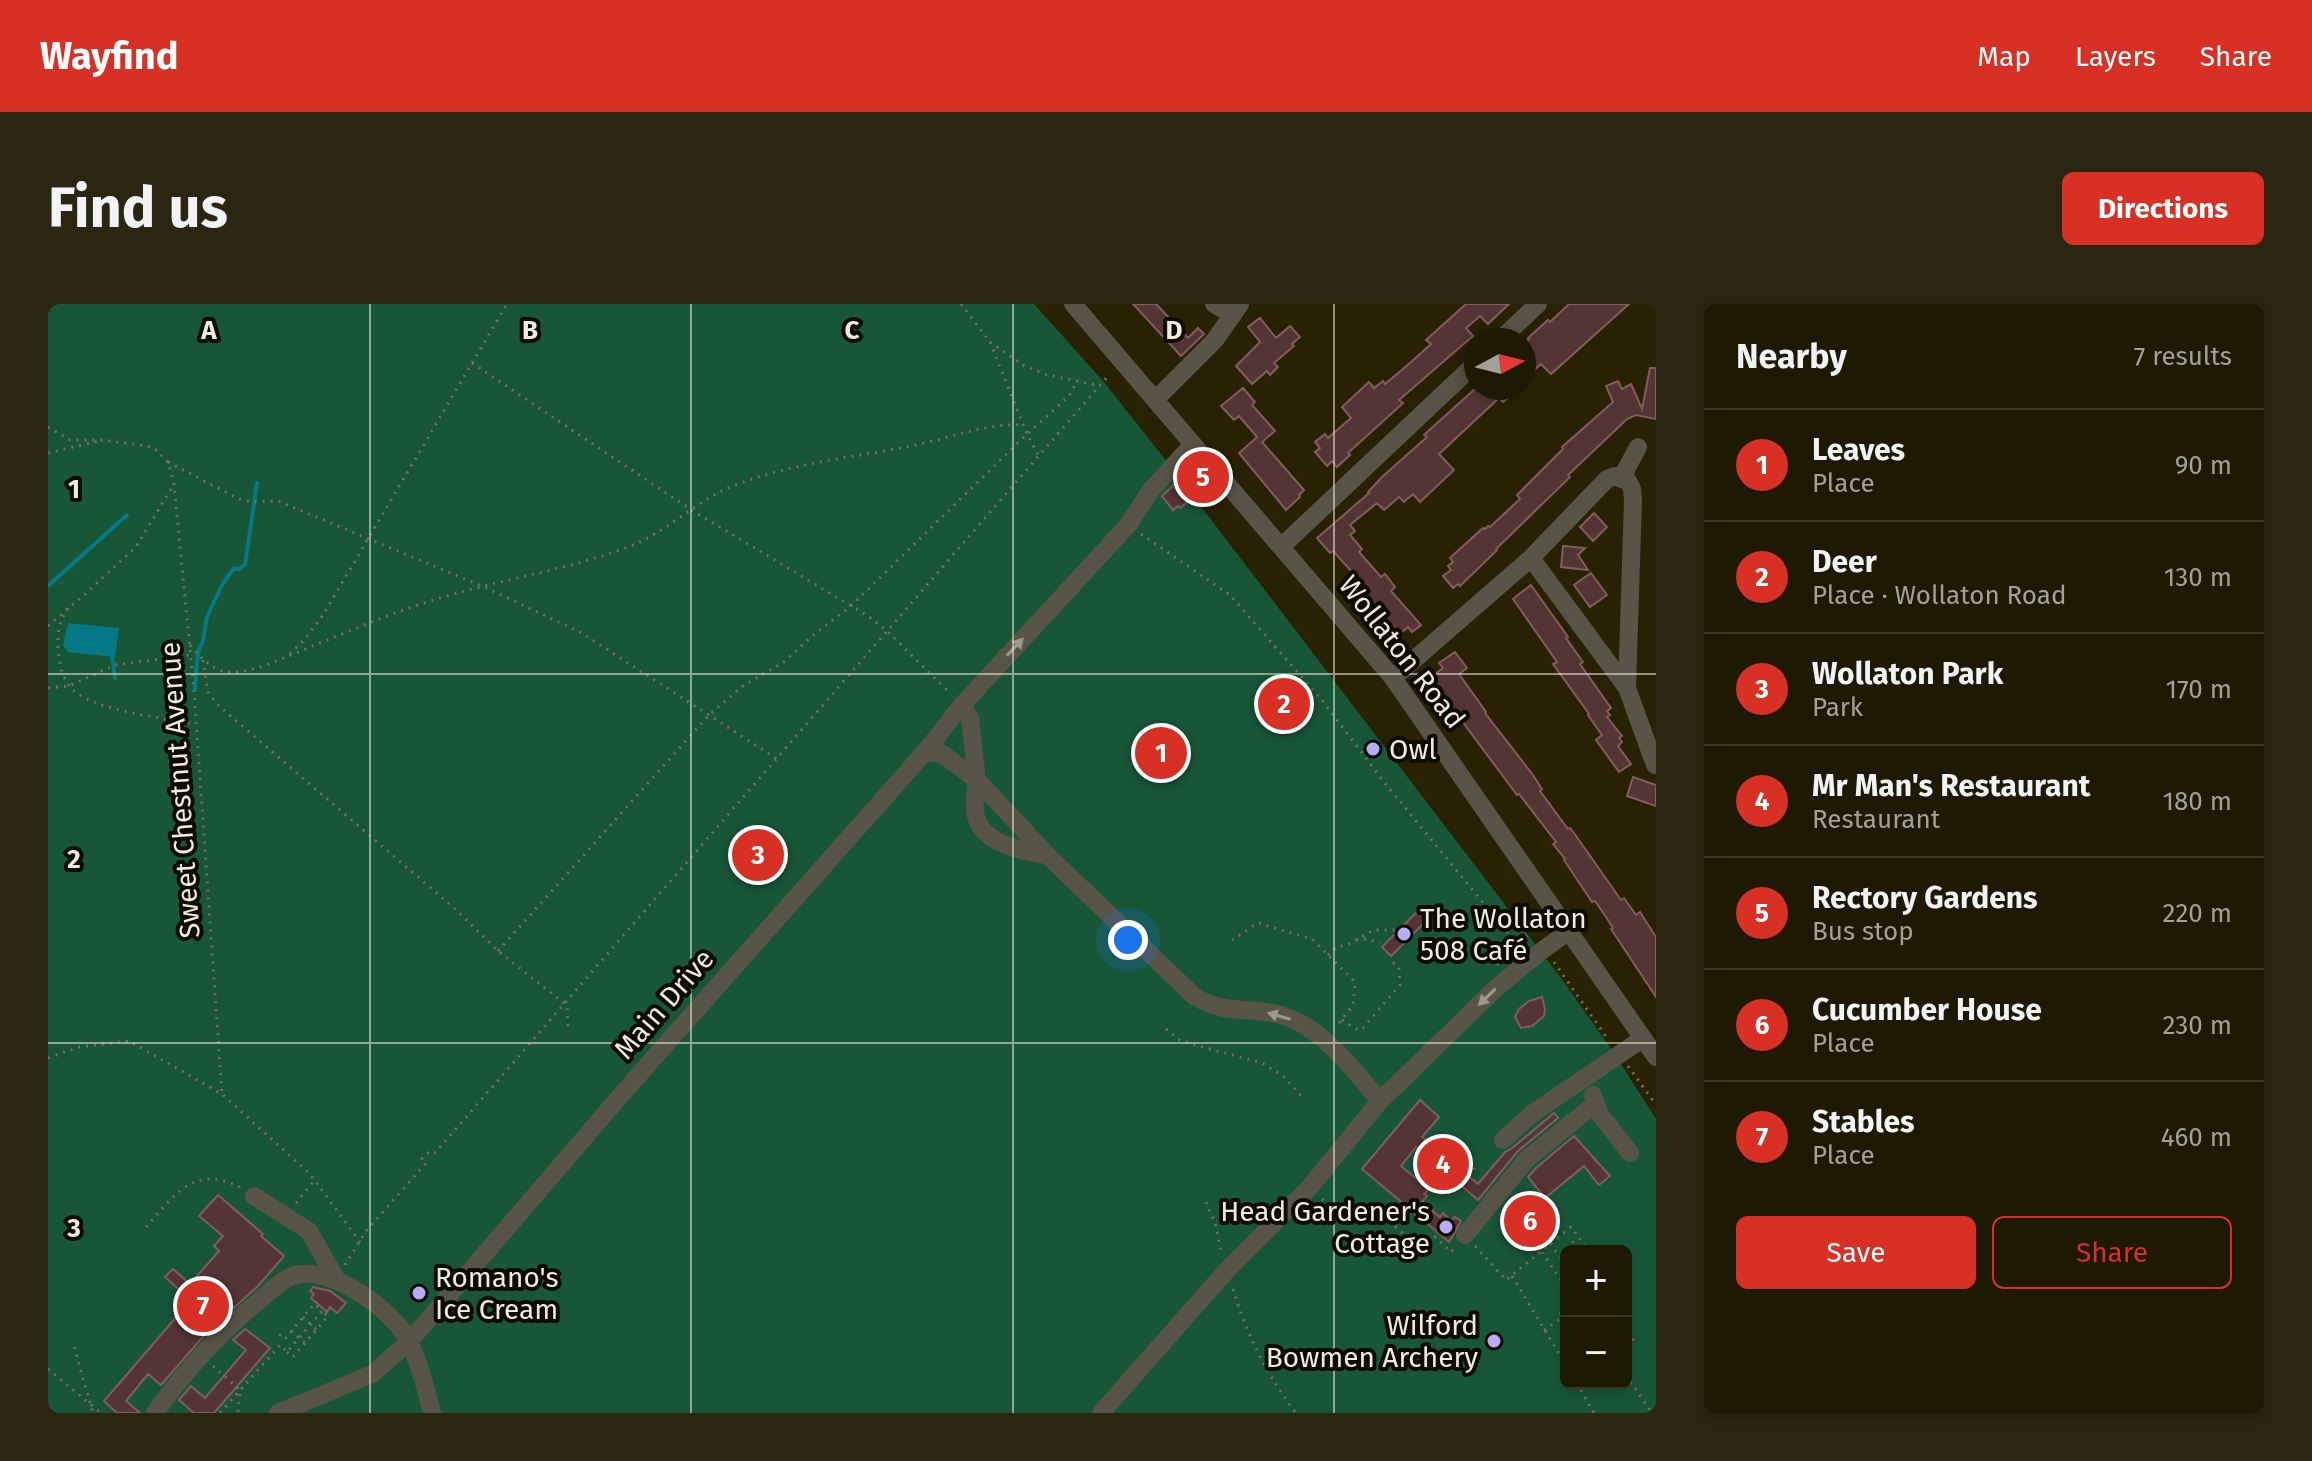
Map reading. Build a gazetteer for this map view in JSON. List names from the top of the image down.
{
  "streets": {
    "street": ["Wollaton Road", "Main Drive"],
    "path": ["Sweet Chestnut Avenue"]
  },
  "crossings": [
    ["Wollaton Road", "Main Drive"]
  ],
  "places": [
    "Owl",
    "The Wollaton 508 Café",
    "Head Gardener's Cottage",
    "Romano's Ice Cream",
    "Wilford Bowmen Archery"
  ],
  "north": "right",
  "page": {
    "header": "Wayfind",
    "nav": ["Map", "Layers", "Share"],
    "buttons": [
      "Directions",
      ["Save", "Share"]
    ],
    "title": "Find us",
    "heading": ["Nearby", "7 results"],
    "list": [
      {
        "mark": "1",
        "name": "Leaves",
        "note": "Place",
        "value": "90 m"
      },
      {
        "mark": "2",
        "name": "Deer",
        "note": "Place · Wollaton Road",
        "value": "130 m"
      },
      {
        "mark": "3",
        "name": "Wollaton Park",
        "note": "Park",
        "value": "170 m"
      },
      {
        "mark": "4",
        "name": "Mr Man's Restaurant",
        "note": "Restaurant",
        "value": "180 m"
      },
      {
        "mark": "5",
        "name": "Rectory Gardens",
        "note": "Bus stop",
        "value": "220 m"
      },
      {
        "mark": "6",
        "name": "Cucumber House",
        "note": "Place",
        "value": "230 m"
      },
      {
        "mark": "7",
        "name": "Stables",
        "note": "Place",
        "value": "460 m"
      }
    ],
    "pins": [
      "5",
      "2",
      "1",
      "3",
      "4",
      "6",
      "7"
    ],
    "map_buttons": ["+", "−"]
  },
  "grid": {
    "columns": [
      "A",
      "B",
      "C",
      "D"
    ],
    "rows": ["1", "2", "3"]
  }
}
